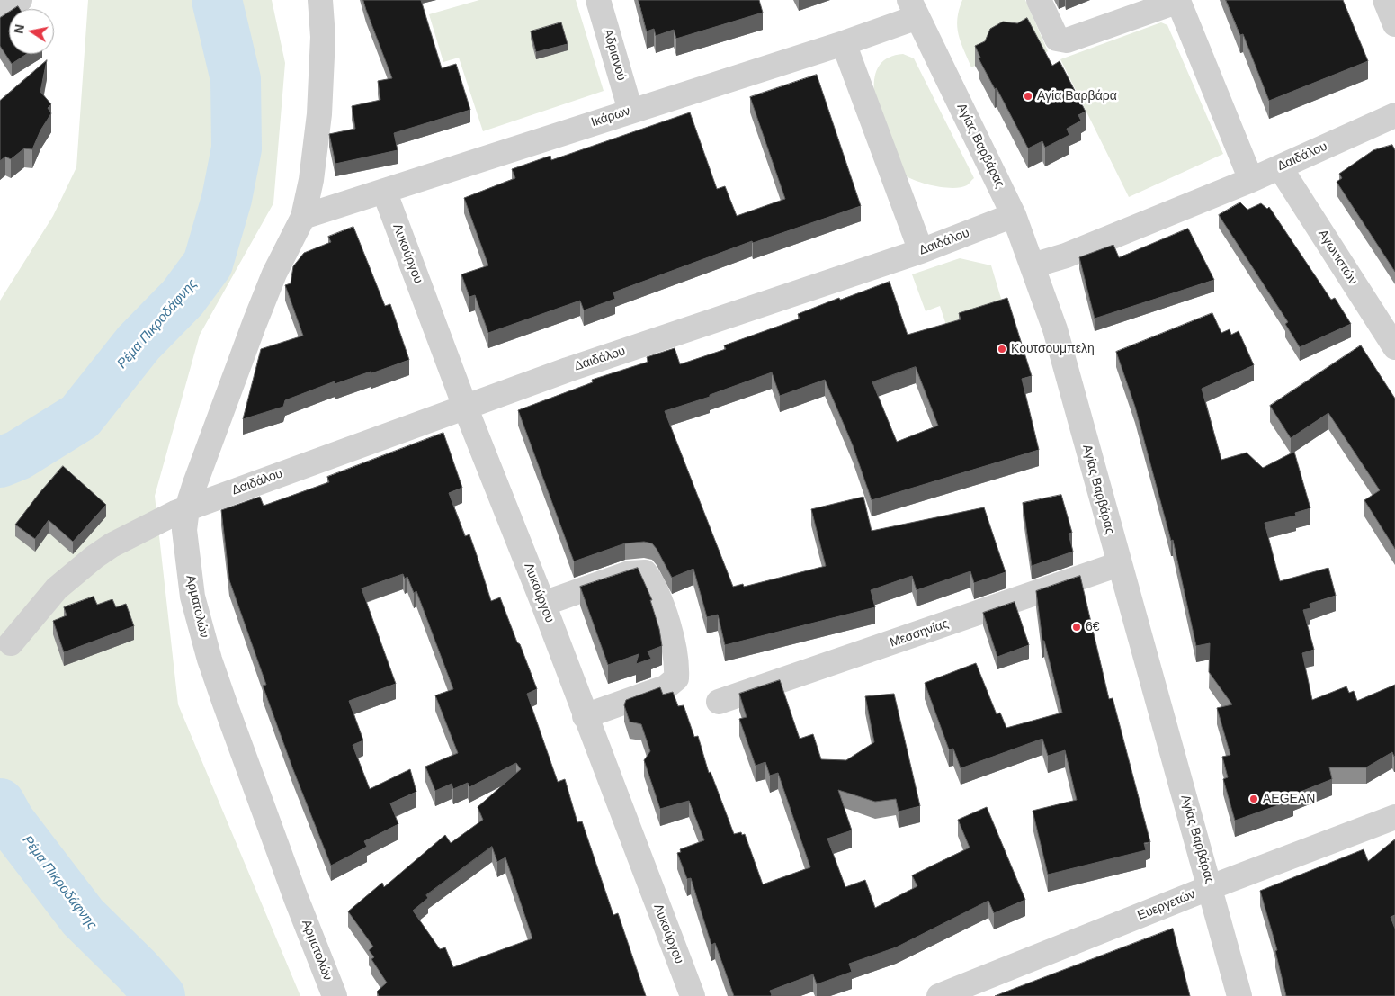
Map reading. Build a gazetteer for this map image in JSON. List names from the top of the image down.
{
  "streets": {
    "street": [
      "Αδριανού",
      "Ικάρων",
      "Αγίας Βαρβάρας",
      "Δαιδάλου",
      "Λυκούργου",
      "Αγωνιστών",
      "Αρματολών",
      "Μεσσηνίας",
      "Ευεργετών"
    ]
  },
  "crossings": [
    ["Αδριανού", "Ικάρων"],
    ["Ικάρων", "Αγίας Βαρβάρας"],
    ["Ικάρων", "Λυκούργου"],
    ["Ικάρων", "Αρματολών"],
    ["Αγίας Βαρβάρας", "Δαιδάλου"],
    ["Αγίας Βαρβάρας", "Μεσσηνίας"],
    ["Αγίας Βαρβάρας", "Ευεργετών"],
    ["Δαιδάλου", "Λυκούργου"],
    ["Δαιδάλου", "Αγωνιστών"],
    ["Δαιδάλου", "Αρματολών"]
  ],
  "water": ["Ρέμα Πικροδάφνης"],
  "places": [
    "Αγία Βαρβάρα",
    "Κουτσουμπελη",
    "6€",
    "AEGEAN"
  ],
  "north": "left"
}
